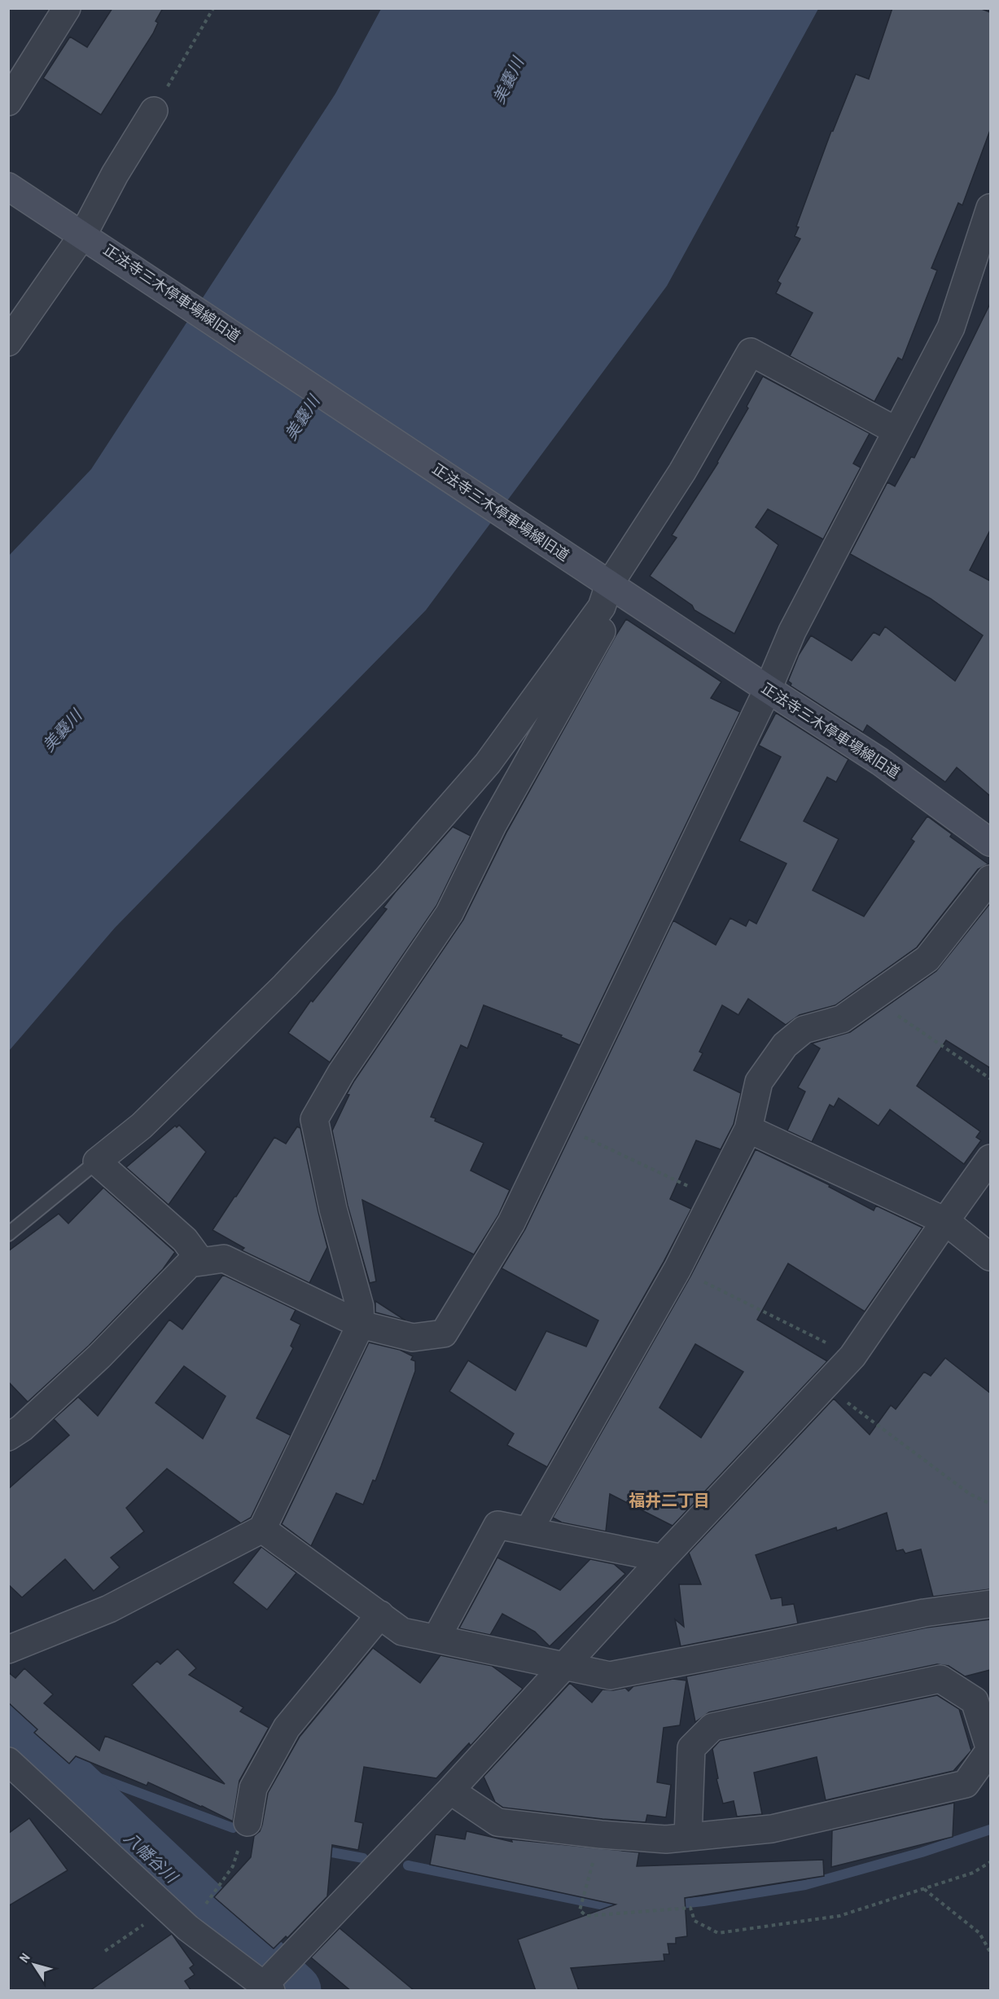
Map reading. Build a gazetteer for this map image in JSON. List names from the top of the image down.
{
  "streets": {
    "street": ["正法寺三木停車場線旧道"]
  },
  "districts": ["福井二丁目"],
  "water": ["美嚢川", "八幡谷川"],
  "north": "top left"
}
